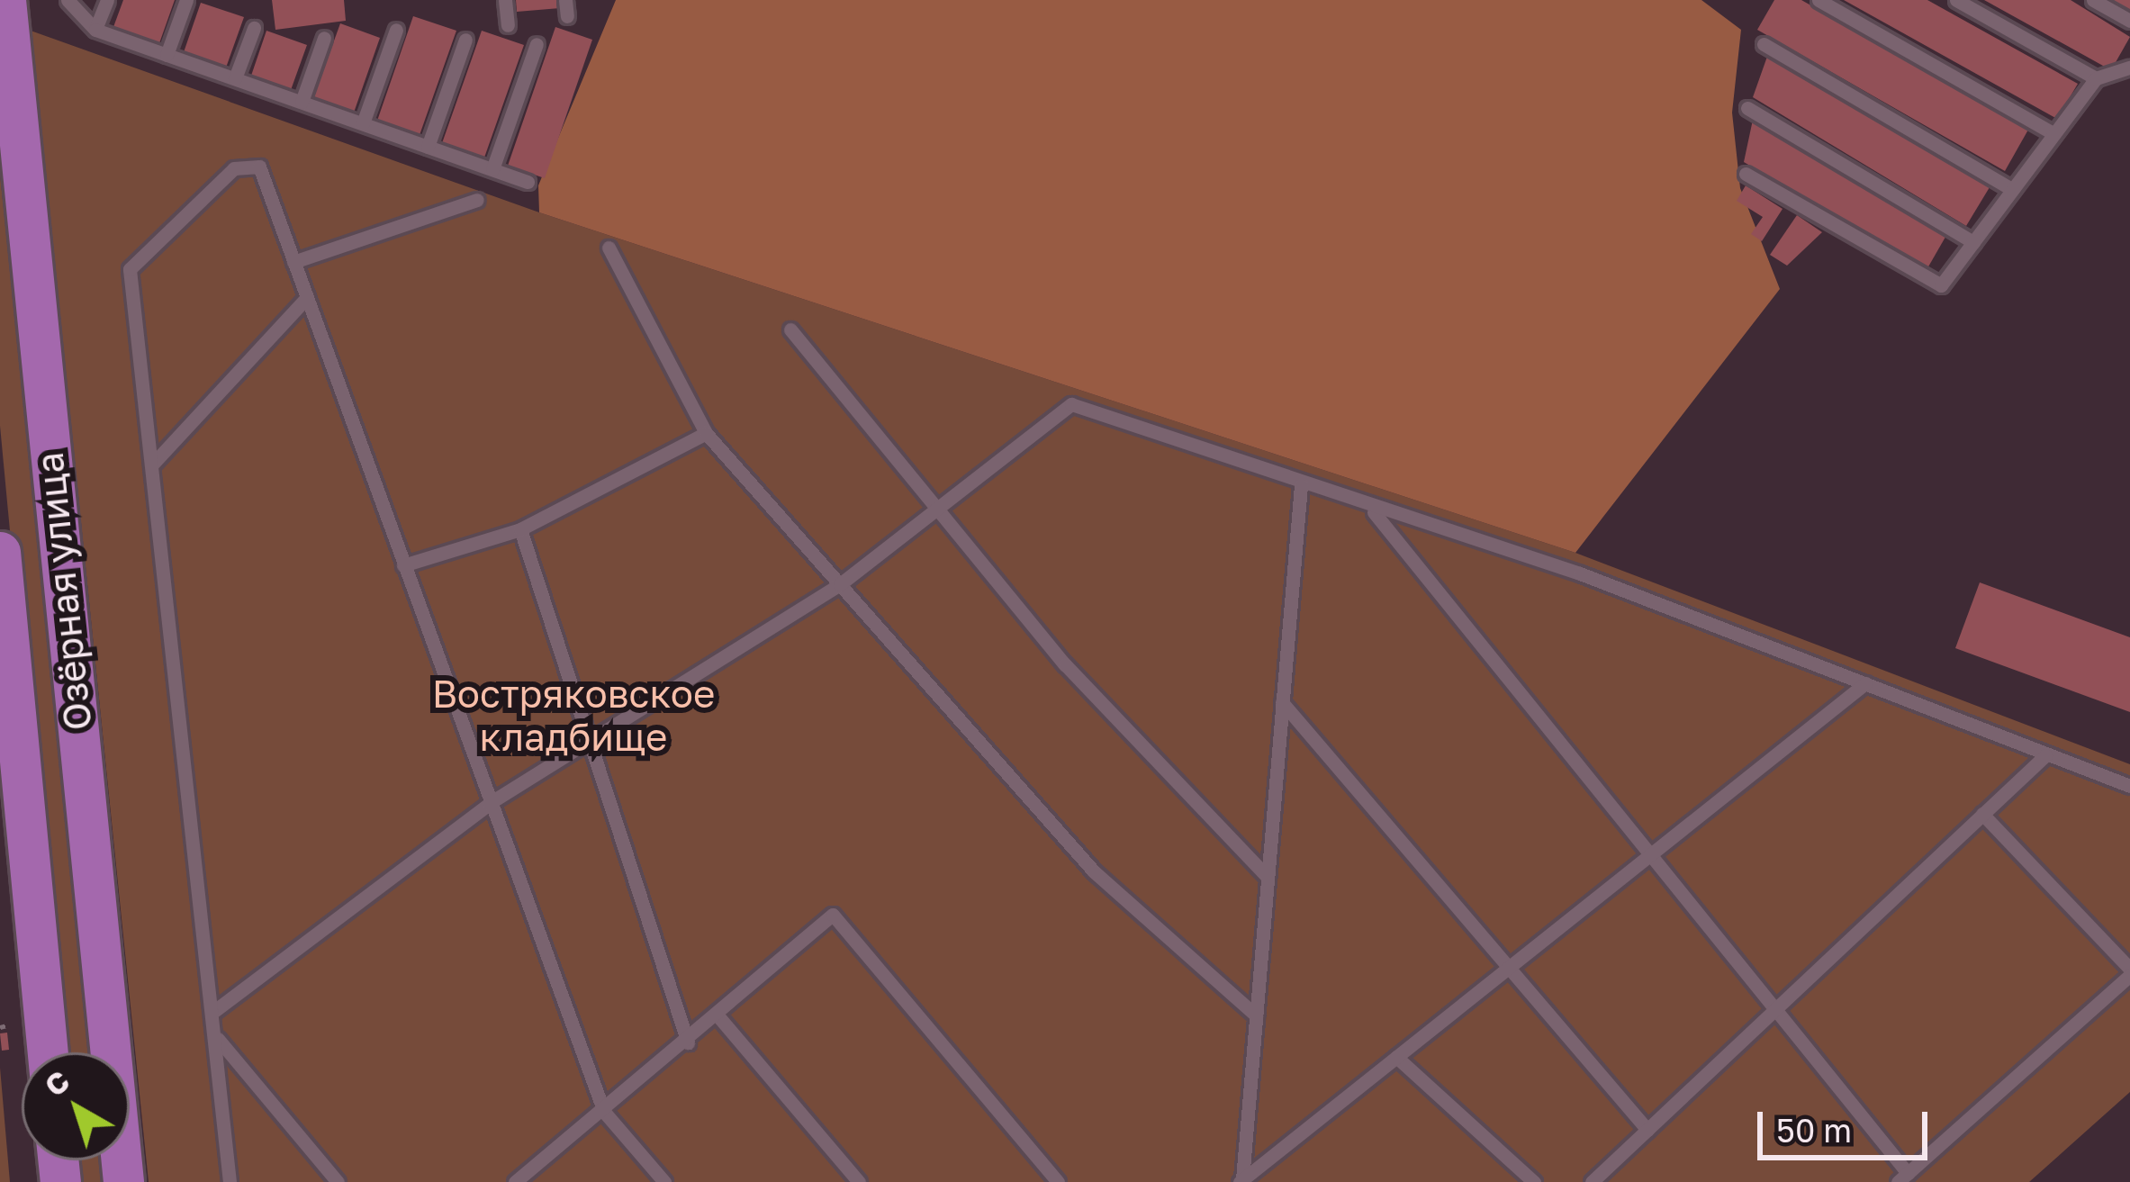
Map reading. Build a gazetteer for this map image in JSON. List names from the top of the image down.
{
  "streets": {
    "main road": ["Озёрная улица"]
  },
  "parks": ["Востряковское кладбище"],
  "scale_bar": "50 m",
  "north": "top left"
}
